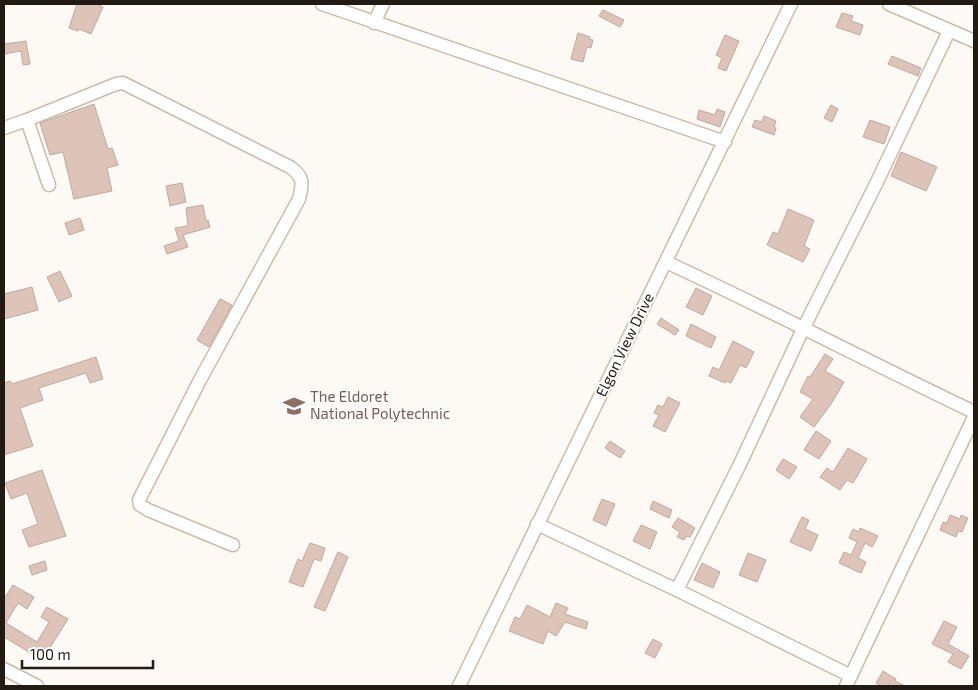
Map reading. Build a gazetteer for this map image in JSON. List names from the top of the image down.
{
  "streets": {
    "street": ["Elgon View Drive"]
  },
  "places": {
    "school or university": ["The Eldoret National Polytechnic"]
  },
  "scale_bar": "100 m"
}
